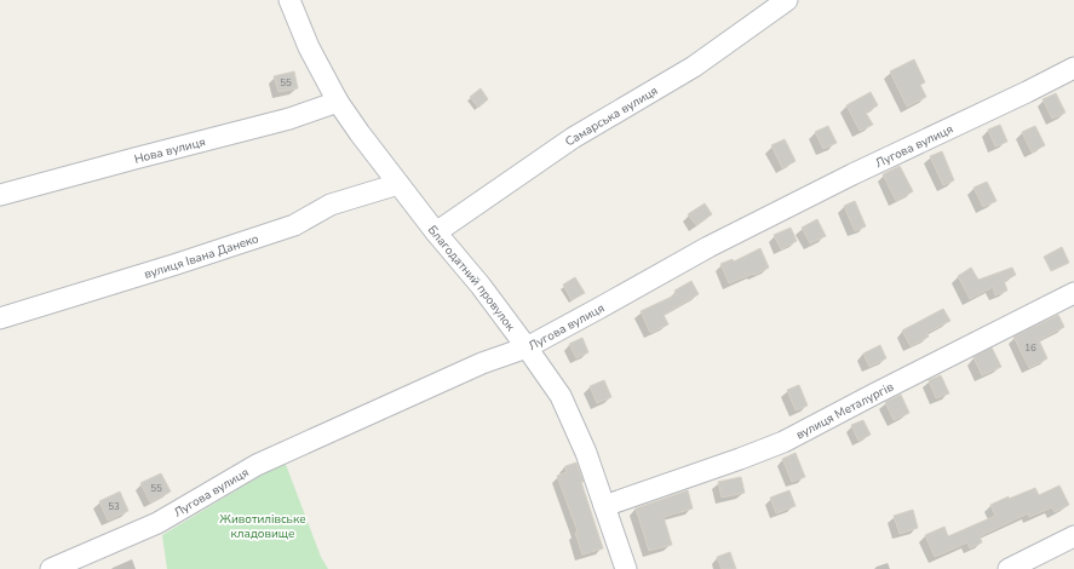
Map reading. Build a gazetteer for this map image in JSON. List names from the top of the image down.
{
  "streets": {
    "street": [
      "Самарська вулиця",
      "Лугова вулиця",
      "Нова вулиця",
      "вулиця Івана Данеко",
      "Благодатний провулок",
      "вулиця Металургів"
    ]
  },
  "crossings": [
    ["Самарська вулиця", "Благодатний провулок"],
    ["Лугова вулиця", "Благодатний провулок"],
    ["Нова вулиця", "Благодатний провулок"],
    ["вулиця Івана Данеко", "Благодатний провулок"],
    ["Благодатний провулок", "вулиця Металургів"]
  ],
  "parks": ["Животилівське кладовище"],
  "house_numbers": [
    "55",
    "16",
    "55",
    "53"
  ]
}
